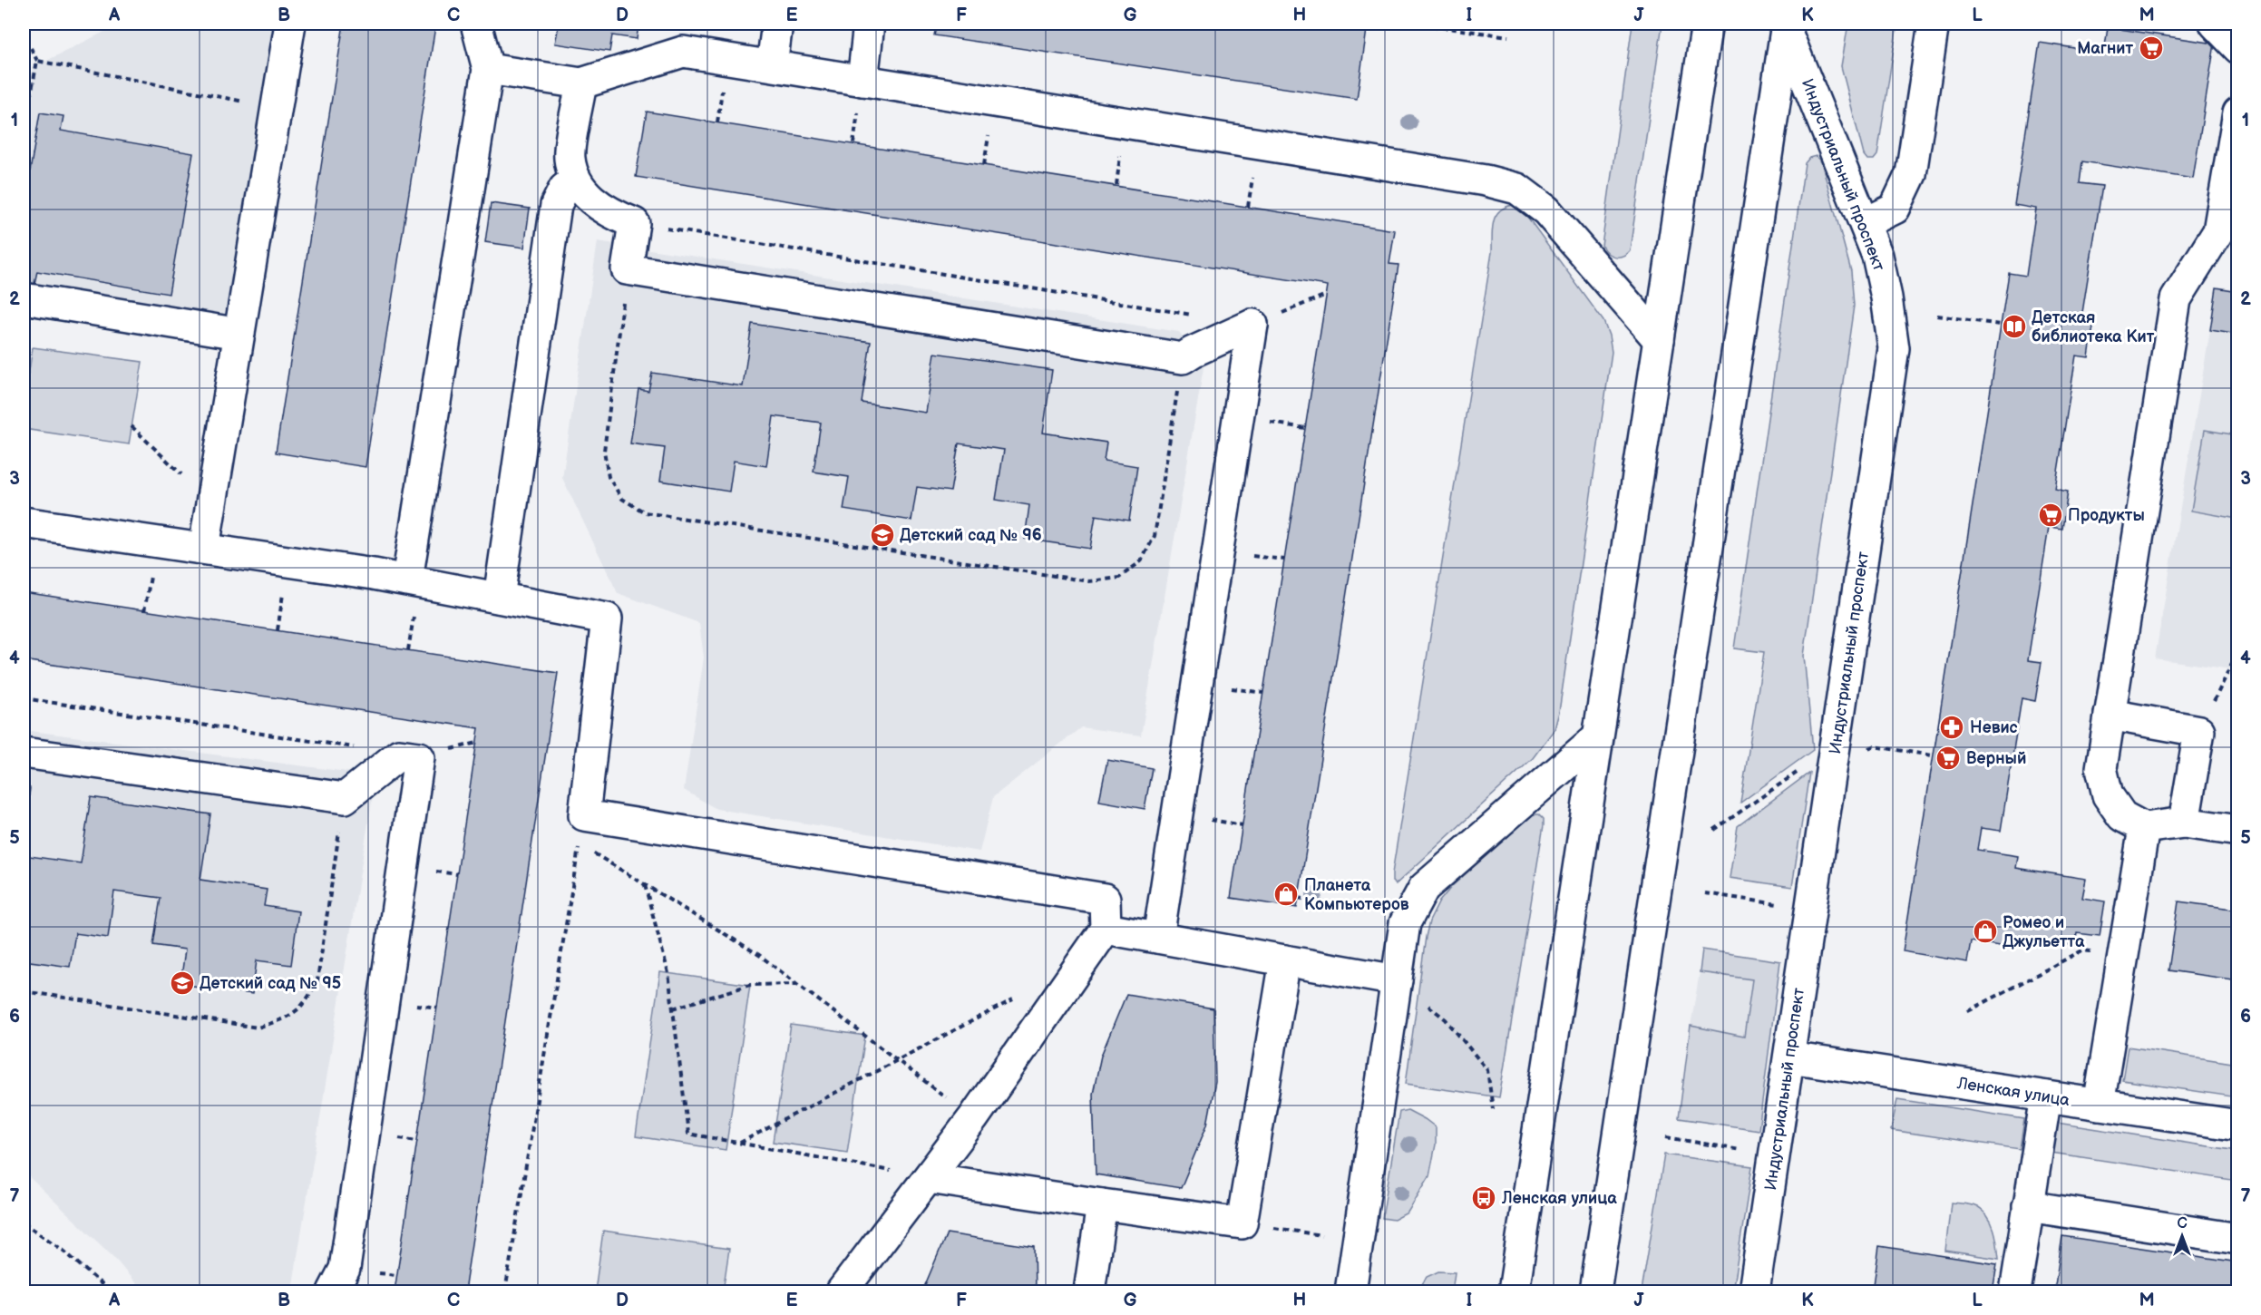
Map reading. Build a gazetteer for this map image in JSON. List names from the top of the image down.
{
  "streets": {
    "main road": ["Индустриальный проспект", "Ленская улица"]
  },
  "crossings": [
    ["Индустриальный проспект", "Ленская улица"]
  ],
  "places": {
    "supermarket": ["Магнит", "Продукты", "Верный"],
    "library": ["Детская библиотека Кит"],
    "school or university": ["Детский сад № 96", "Детский сад № 95"],
    "pharmacy": ["Невис"],
    "shop": ["Планета Компьютеров", "Ромео и Джульетта"],
    "bus stop": ["Ленская улица"]
  },
  "north": "top",
  "grid": {
    "columns": [
      "A",
      "B",
      "C",
      "D",
      "E",
      "F",
      "G",
      "H",
      "I",
      "J",
      "K",
      "L",
      "M"
    ],
    "rows": [
      "1",
      "2",
      "3",
      "4",
      "5",
      "6",
      "7"
    ]
  }
}
